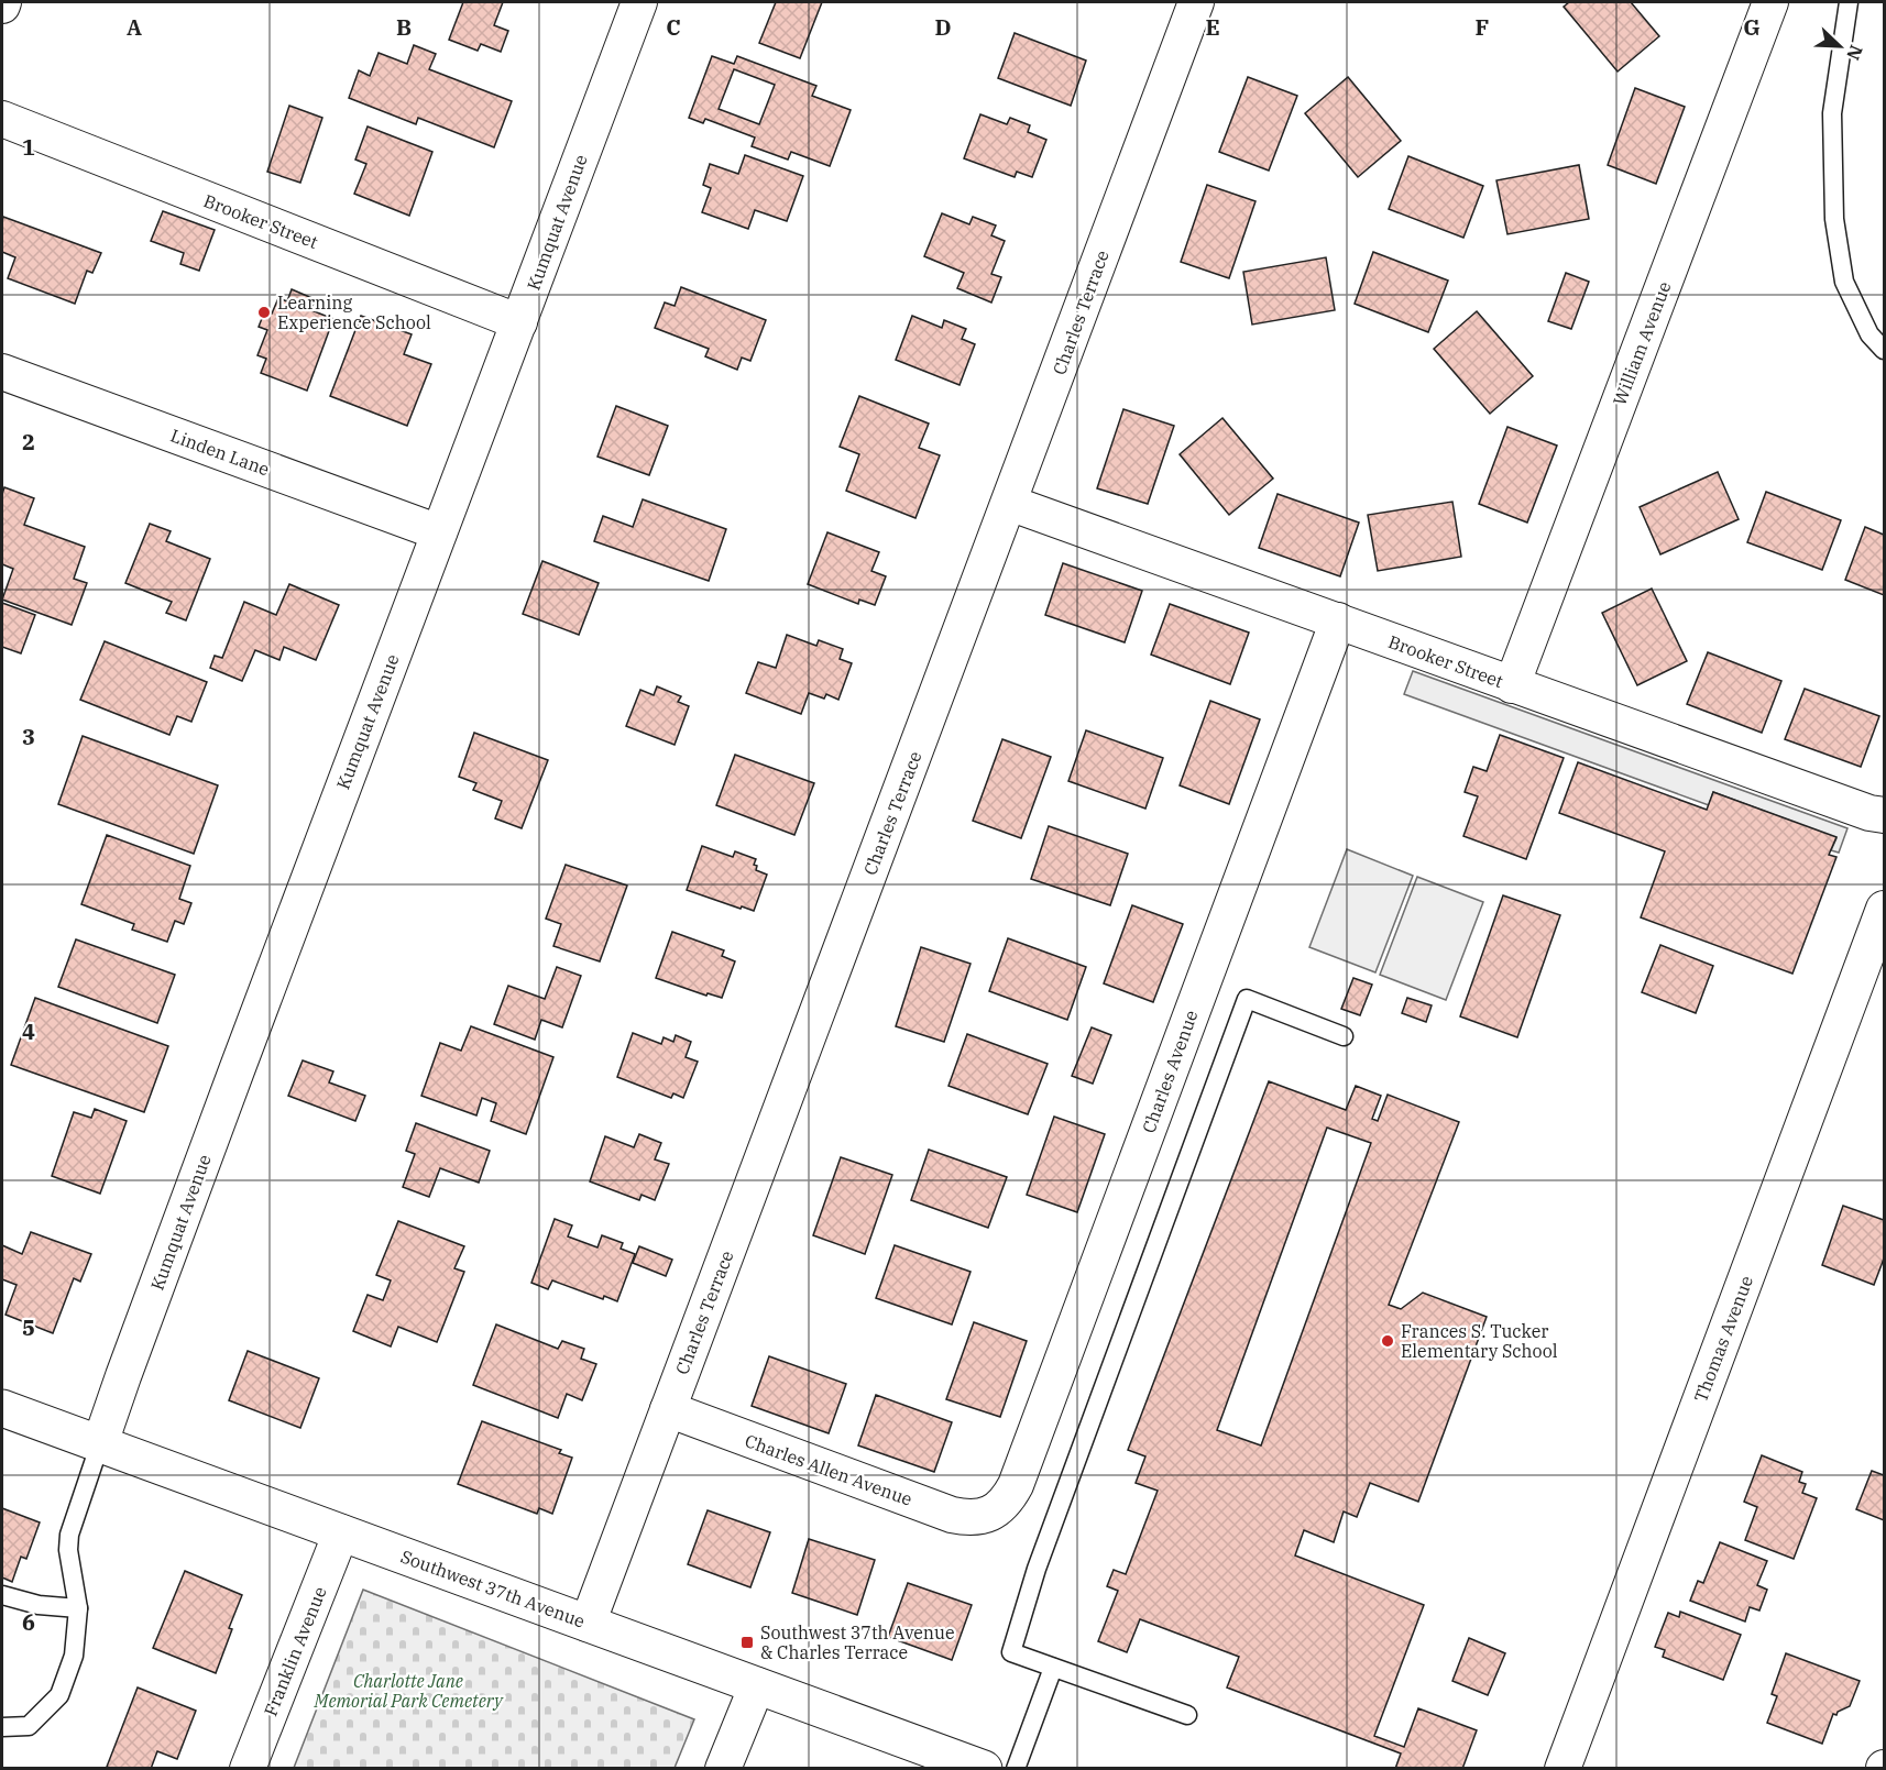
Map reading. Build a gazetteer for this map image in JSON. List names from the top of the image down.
{
  "streets": {
    "main road": ["Southwest 37th Avenue"],
    "street": [
      "Brooker Street",
      "Kumquat Avenue",
      "Charles Terrace",
      "William Avenue",
      "Linden Lane",
      "Charles Avenue",
      "Thomas Avenue",
      "Charles Allen Avenue",
      "Franklin Avenue"
    ]
  },
  "crossings": [
    ["Brooker Street", "Kumquat Avenue"],
    ["Brooker Street", "Charles Terrace"],
    ["Brooker Street", "William Avenue"],
    ["Brooker Street", "Charles Avenue"],
    ["Kumquat Avenue", "Linden Lane"],
    ["Kumquat Avenue", "Southwest 37th Avenue"],
    ["Charles Terrace", "Charles Allen Avenue"],
    ["Charles Terrace", "Southwest 37th Avenue"],
    ["Charles Avenue", "Charles Allen Avenue"],
    ["Southwest 37th Avenue", "Franklin Avenue"]
  ],
  "parks": ["Charlotte Jane Memorial Park Cemetery"],
  "places": {
    "other": ["Learning Experience School", "Frances S. Tucker Elementary School"],
    "transit": ["Southwest 37th Avenue & Charles Terrace"]
  },
  "north": "bottom right",
  "grid": {
    "columns": [
      "A",
      "B",
      "C",
      "D",
      "E",
      "F",
      "G"
    ],
    "rows": [
      "1",
      "2",
      "3",
      "4",
      "5",
      "6"
    ]
  }
}
